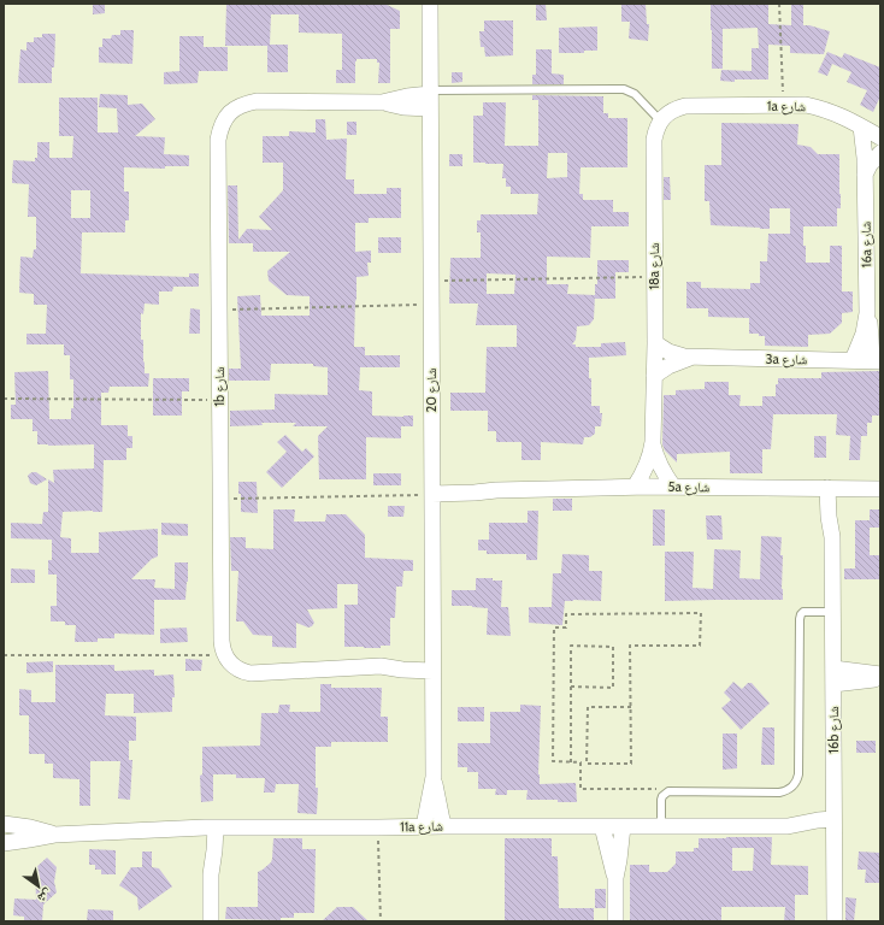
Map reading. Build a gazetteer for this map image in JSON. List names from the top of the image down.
{
  "streets": {
    "street": [
      "1a شارع",
      "16a شارع",
      "18a شارع",
      "3a شارع",
      "1b شارع",
      "شارع 20",
      "5a شارع",
      "16b شارع",
      "11a شارع"
    ]
  },
  "crossings": [
    ["1a شارع", "16a شارع"],
    ["1a شارع", "18a شارع"],
    ["16a شارع", "3a شارع"],
    ["18a شارع", "3a شارع"],
    ["18a شارع", "5a شارع"],
    ["1b شارع", "شارع 20"],
    ["شارع 20", "5a شارع"],
    ["شارع 20", "11a شارع"],
    ["5a شارع", "16b شارع"],
    ["16b شارع", "11a شارع"]
  ],
  "north": "bottom right"
}
